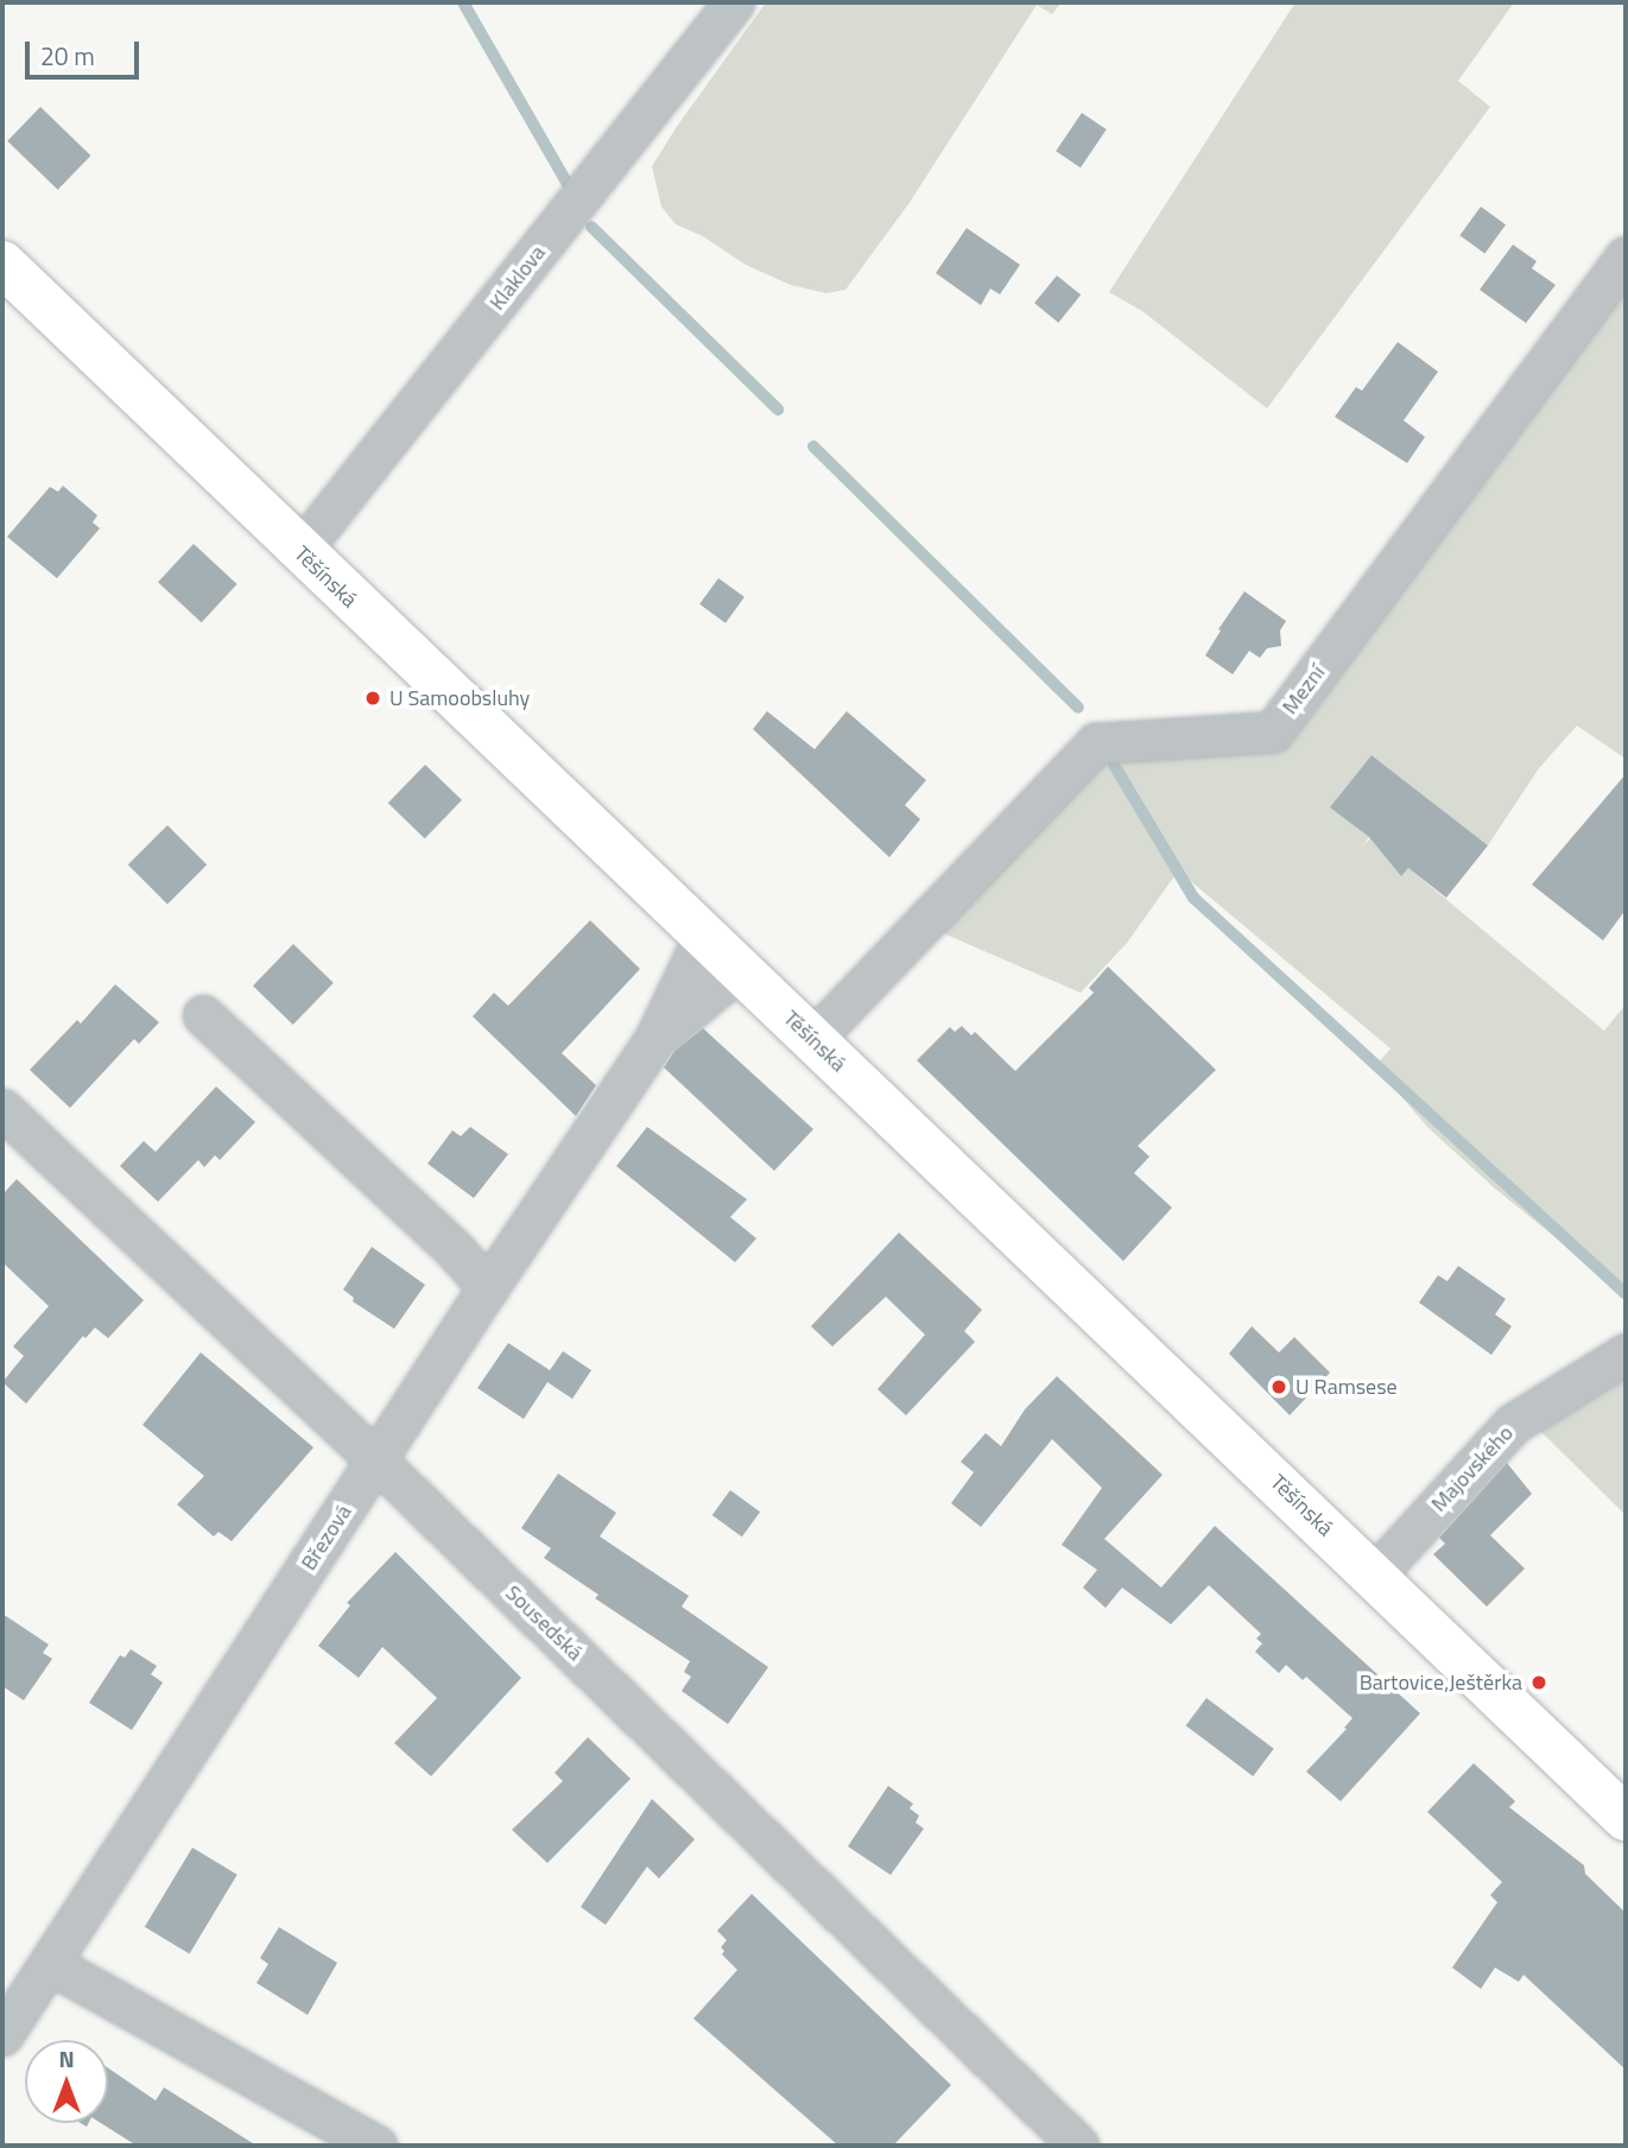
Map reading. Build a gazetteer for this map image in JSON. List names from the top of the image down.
{
  "streets": {
    "main road": ["Těšínská"],
    "street": [
      "Klaklova",
      "Mezní",
      "Majovského",
      "Březová",
      "Sousedská"
    ]
  },
  "crossings": [
    ["Klaklova", "Těšínská"],
    ["Těšínská", "Mezní"],
    ["Těšínská", "Majovského"],
    ["Těšínská", "Březová"],
    ["Březová", "Sousedská"]
  ],
  "places": ["U Samoobsluhy", "U Ramsese", "Bartovice,Ještěrka"],
  "scale_bar": "20 m",
  "north": "top"
}
